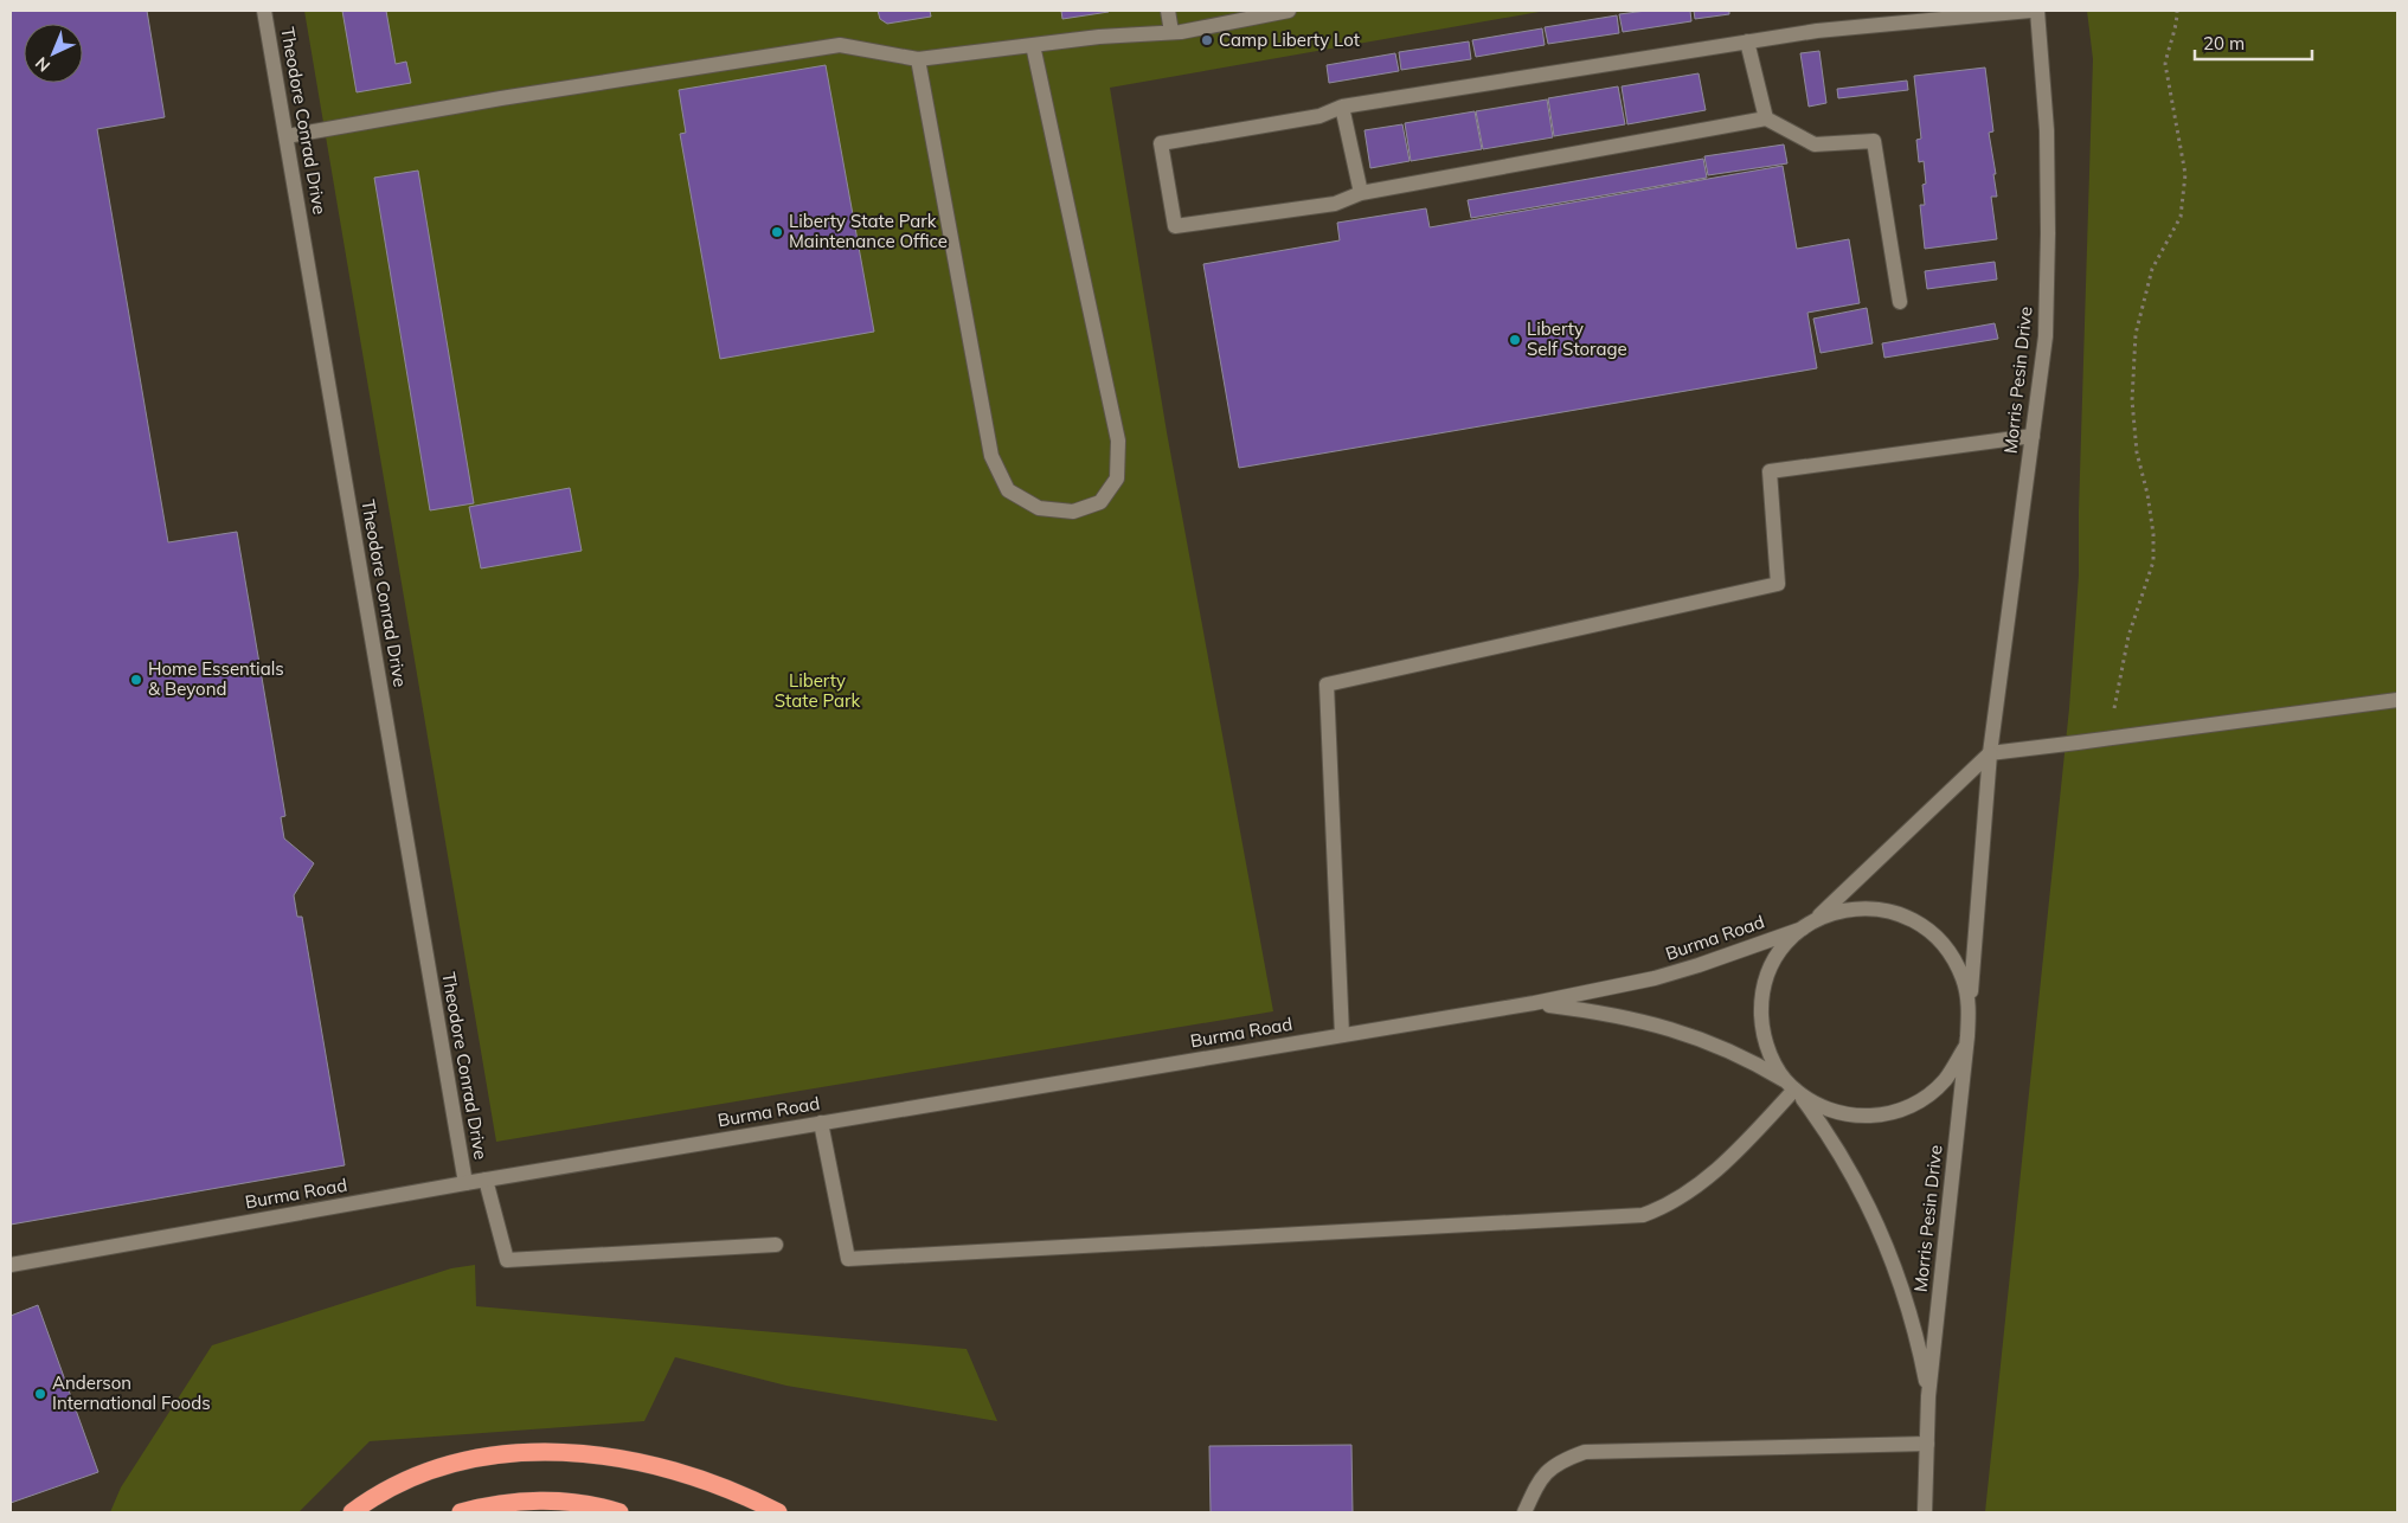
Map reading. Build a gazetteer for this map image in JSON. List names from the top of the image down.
{
  "streets": {
    "street": ["Theodore Conrad Drive", "Morris Pesin Drive", "Burma Road"]
  },
  "crossings": [
    ["Theodore Conrad Drive", "Burma Road"],
    ["Morris Pesin Drive", "Burma Road"]
  ],
  "parks": ["Liberty State Park"],
  "places": [
    "Camp Liberty Lot",
    "Liberty State Park Maintenance Office",
    "Liberty Self Storage",
    "Home Essentials & Beyond",
    "Anderson International Foods"
  ],
  "scale_bar": "20 m",
  "north": "bottom left"
}
